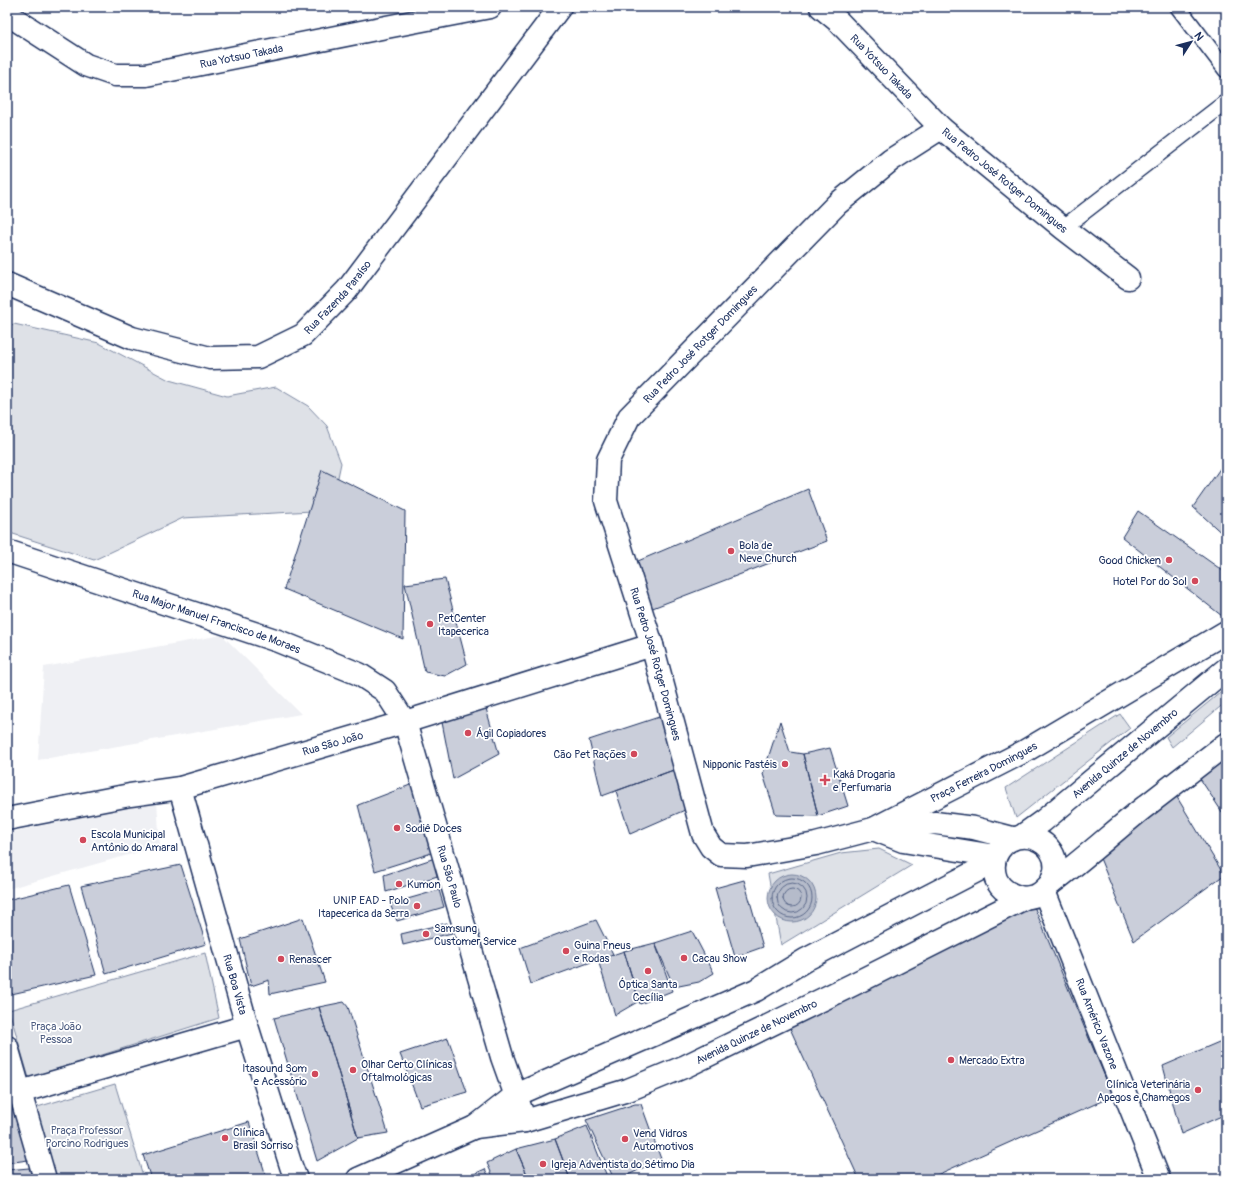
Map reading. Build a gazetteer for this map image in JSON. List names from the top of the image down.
{
  "streets": {
    "street": [
      "Rua Yotsuo Takada",
      "Rua Pedro José Rotger Domingues",
      "Rua Fazenda Paraíso",
      "Rua Major Manuel Francisco de Moraes",
      "Rua São João",
      "Avenida Quinze de Novembro",
      "Praça Ferreira Domingues",
      "Rua São Paulo",
      "Rua Boa Vista",
      "Rua Américo Vazone"
    ]
  },
  "crossings": [
    ["Rua Yotsuo Takada", "Rua Pedro José Rotger Domingues"],
    ["Rua Pedro José Rotger Domingues", "Rua São João"],
    ["Rua Pedro José Rotger Domingues", "Praça Ferreira Domingues"],
    ["Rua Major Manuel Francisco de Moraes", "Rua São João"],
    ["Rua Major Manuel Francisco de Moraes", "Rua São Paulo"],
    ["Rua São João", "Rua São Paulo"],
    ["Rua São João", "Rua Boa Vista"],
    ["Avenida Quinze de Novembro", "Rua São Paulo"],
    ["Avenida Quinze de Novembro", "Rua Américo Vazone"]
  ],
  "parks": ["Praça João Pessoa", "Praça Professor Porcino Rodrigues"],
  "places": {
    "other": [
      "Bola de Neve Church",
      "Good Chicken",
      "Hotel Por do Sol",
      "PetCenter Itapecerica",
      "Ágil Copiadores",
      "Cão Pet Rações",
      "Nipponic Pastéis",
      "Sodiê Doces",
      "Escola Municipal Antônio do Amaral",
      "Kumon",
      "UNIP EAD - Polo Itapecerica da Serra",
      "Samsung Customer Service",
      "Guina Pneus e Rodas",
      "Cacau Show",
      "Renascer",
      "Óptica Santa Cecília",
      "Mercado Extra",
      "Olhar Certo Clínicas Oftalmológicas",
      "Itasound Som e Acessório",
      "Clínica Veterinária Apegos e Chamegos",
      "Clínica Brasil Sorriso",
      "Vend Vidros Automotivos",
      "Igreja Adventista do Sétimo Dia"
    ],
    "health": ["Kaká Drogaria e Perfumaria"]
  },
  "north": "top right"
}
